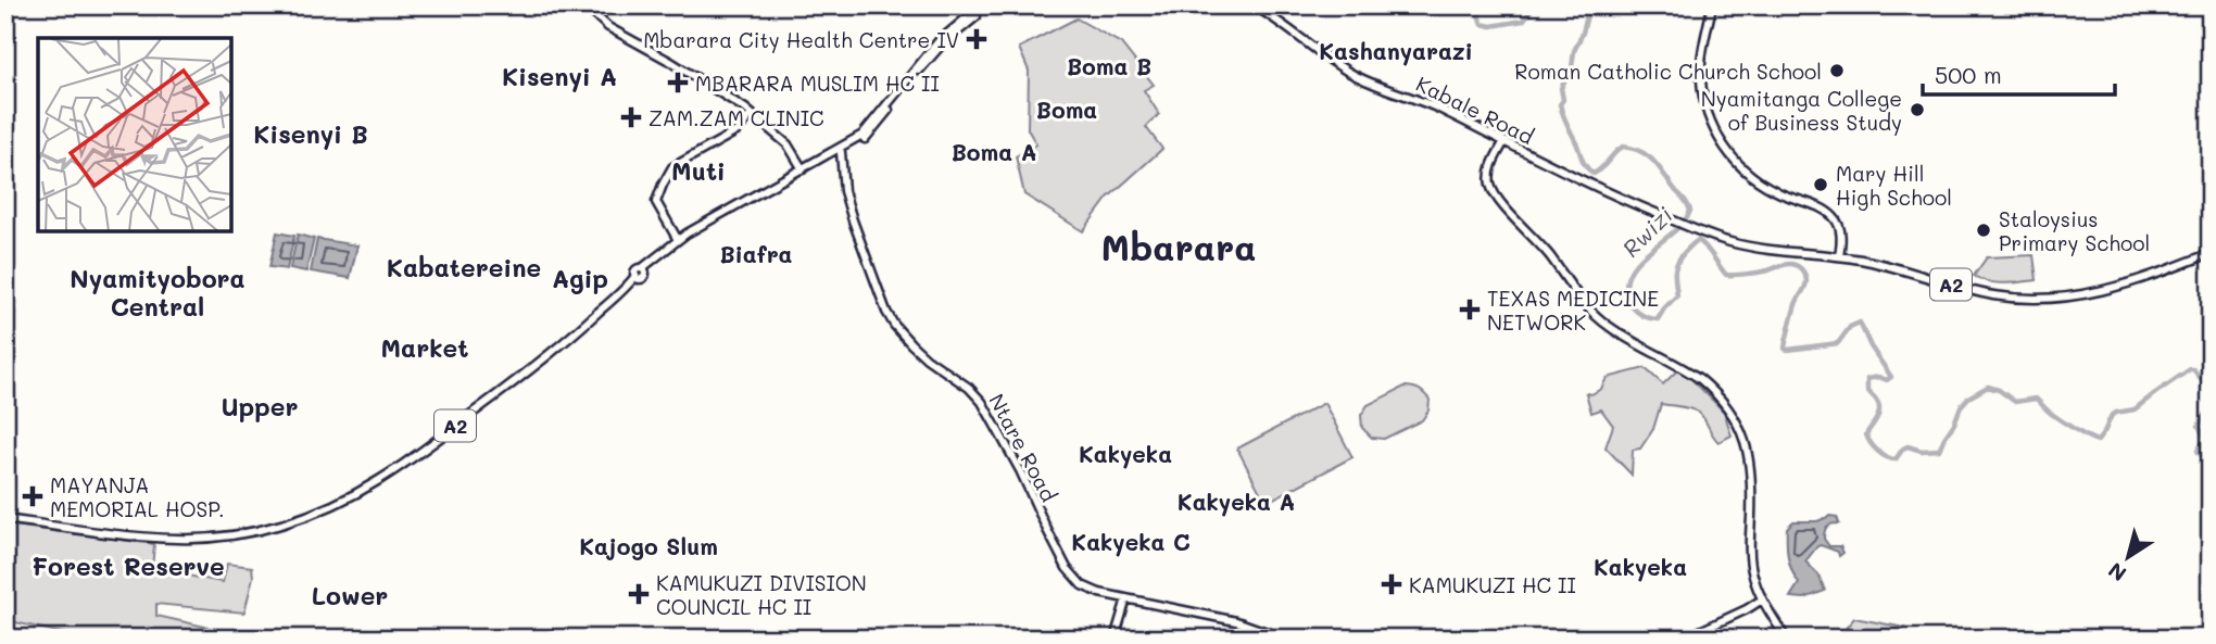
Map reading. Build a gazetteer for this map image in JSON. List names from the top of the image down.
{
  "streets": {
    "main road": ["Kabale Road", "A2", "Ntare Road"]
  },
  "crossings": [
    ["Kabale Road", "A2"],
    ["A2", "Ntare Road"]
  ],
  "districts": [
    "Kashanyarazi",
    "Boma B",
    "Kisenyi A",
    "Boma",
    "Kisenyi B",
    "Boma A",
    "Muti",
    "Mbarara",
    "Biafra",
    "Kabatereine",
    "Nyamityobora Central",
    "Agip",
    "Market",
    "Upper",
    "Kakyeka",
    "Kakyeka A",
    "Kakyeka C",
    "Kajogo Slum",
    "Forest Reserve",
    "Kakyeka",
    "Lower"
  ],
  "water": ["Rwizi"],
  "places": {
    "health": [
      "Mbarara City Health Centre IV",
      "MBARARA MUSLIM HC II",
      "ZAM.ZAM CLINIC",
      "TEXAS MEDICINE NETWORK",
      "MAYANJA MEMORIAL HOSP.",
      "KAMUKUZI HC II",
      "KAMUKUZI DIVISION COUNCIL HC II"
    ],
    "other": [
      "Roman Catholic Church School",
      "Nyamitanga College of Business Study",
      "Mary Hill High School",
      "Staloysius Primary School"
    ]
  },
  "scale_bar": "500 m",
  "north": "bottom left"
}
